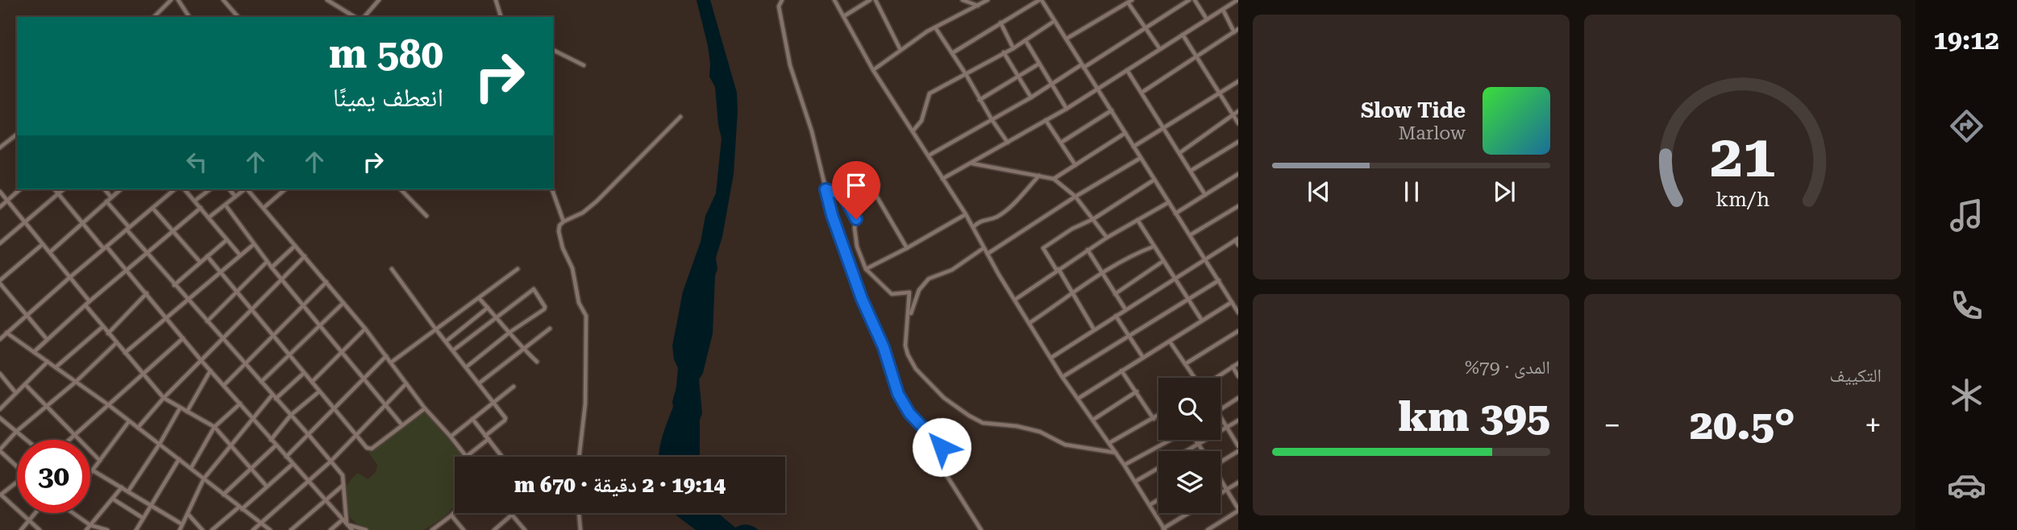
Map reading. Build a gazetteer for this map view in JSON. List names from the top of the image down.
{
  "page": {
    "tabs": "19:12",
    "turn": ["580 m", "انعطف يمينًا"],
    "song": ["Slow Tide", "Marlow"],
    "tile": [
      "التكييف",
      ["المدى · 79%", "395 km"]
    ],
    "heat": ["−", "20.5°", "+"],
    "limit": "30",
    "trip": "19:14 · 2 دقيقة · 670 m",
    "gauge": ["21", "km/h"]
  }
}
